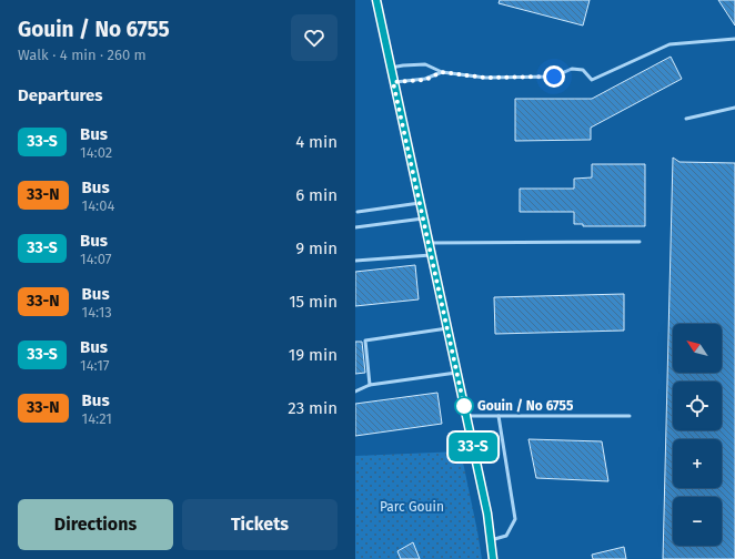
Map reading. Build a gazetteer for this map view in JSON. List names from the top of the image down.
{
  "parks": ["Parc Gouin"],
  "places": ["Gouin / No 6755"],
  "lines": ["bus line 33-S"],
  "north": "top left",
  "page": {
    "heading": [
      ["Gouin / No 6755", "Walk · 4 min · 260 m"],
      "Departures"
    ],
    "on_map": "33-S",
    "list": [
      {
        "mark": "33-S",
        "name": "Bus",
        "note": "14:02",
        "value": "4 min"
      },
      {
        "mark": "33-N",
        "name": "Bus",
        "note": "14:04",
        "value": "6 min"
      },
      {
        "mark": "33-S",
        "name": "Bus",
        "note": "14:07",
        "value": "9 min"
      },
      {
        "mark": "33-N",
        "name": "Bus",
        "note": "14:13",
        "value": "15 min"
      },
      {
        "mark": "33-S",
        "name": "Bus",
        "note": "14:17",
        "value": "19 min"
      },
      {
        "mark": "33-N",
        "name": "Bus",
        "note": "14:21",
        "value": "23 min"
      }
    ],
    "map_buttons": ["+", "−"],
    "buttons": ["Directions", "Tickets"]
  }
}
